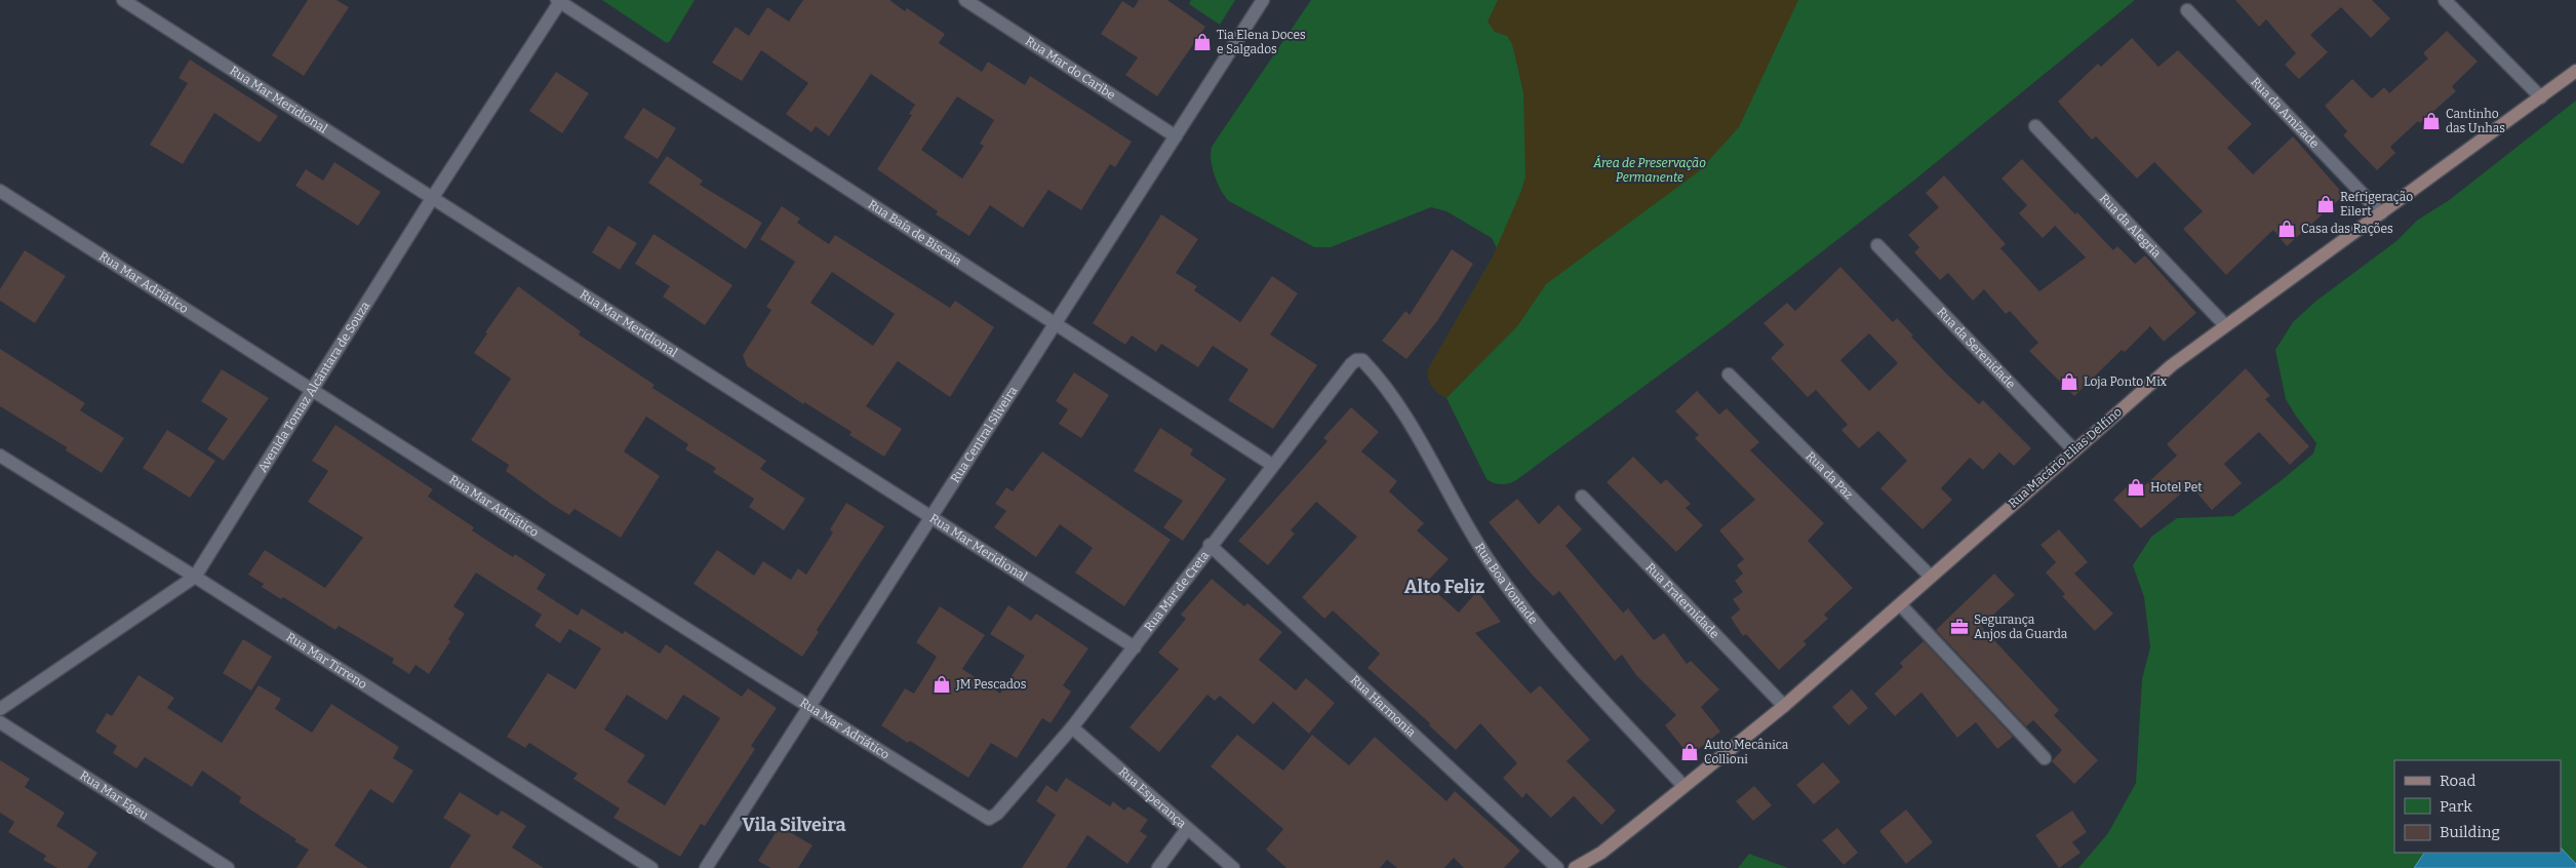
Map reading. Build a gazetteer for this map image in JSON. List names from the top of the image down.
{
  "streets": {
    "main road": ["Rua Macário Elias Delfino"],
    "street": [
      "Rua Mar do Caribe",
      "Rua Mar Meridional",
      "Rua da Amizade",
      "Rua da Alegria",
      "Rua Baía de Biscaia",
      "Rua Mar Adriático",
      "Rua da Serenidade",
      "Avenida Tomaz Alcântara de Souza",
      "Rua Central Silveira",
      "Rua da Paz",
      "Rua Boa Vontade",
      "Rua Mar de Creta",
      "Rua Fraternidade",
      "Rua Mar Tirreno",
      "Rua Harmonia",
      "Rua Mar Egeu",
      "Rua Esperança"
    ]
  },
  "crossings": [
    ["Rua Mar do Caribe", "Rua Central Silveira"],
    ["Rua Mar Meridional", "Avenida Tomaz Alcântara de Souza"],
    ["Rua Mar Meridional", "Rua Central Silveira"],
    ["Rua Mar Meridional", "Rua Mar de Creta"],
    ["Rua da Amizade", "Rua Macário Elias Delfino"],
    ["Rua da Alegria", "Rua Macário Elias Delfino"],
    ["Rua Baía de Biscaia", "Avenida Tomaz Alcântara de Souza"],
    ["Rua Baía de Biscaia", "Rua Central Silveira"],
    ["Rua Baía de Biscaia", "Rua Mar de Creta"],
    ["Rua Mar Adriático", "Avenida Tomaz Alcântara de Souza"],
    ["Rua Mar Adriático", "Rua Central Silveira"],
    ["Rua Mar Adriático", "Rua Mar de Creta"],
    ["Rua da Serenidade", "Rua Macário Elias Delfino"],
    ["Avenida Tomaz Alcântara de Souza", "Rua Mar Tirreno"],
    ["Rua Macário Elias Delfino", "Rua da Paz"],
    ["Rua Macário Elias Delfino", "Rua Boa Vontade"],
    ["Rua Macário Elias Delfino", "Rua Fraternidade"],
    ["Rua Boa Vontade", "Rua Mar de Creta"],
    ["Rua Mar de Creta", "Rua Harmonia"],
    ["Rua Mar de Creta", "Rua Esperança"]
  ],
  "districts": ["Alto Feliz", "Vila Silveira"],
  "parks": ["Área de Preservação Permanente"],
  "places": {
    "shop": [
      "Tia Elena Doces e Salgados",
      "Cantinho das Unhas",
      "Refrigeração Eilert",
      "Casa das Rações",
      "Loja Ponto Mix",
      "Hotel Pet",
      "JM Pescados",
      "Auto Mecânica Collioni"
    ],
    "office": ["Segurança Anjos da Guarda"]
  },
  "legend": ["Road", "Park", "Building"]
}
